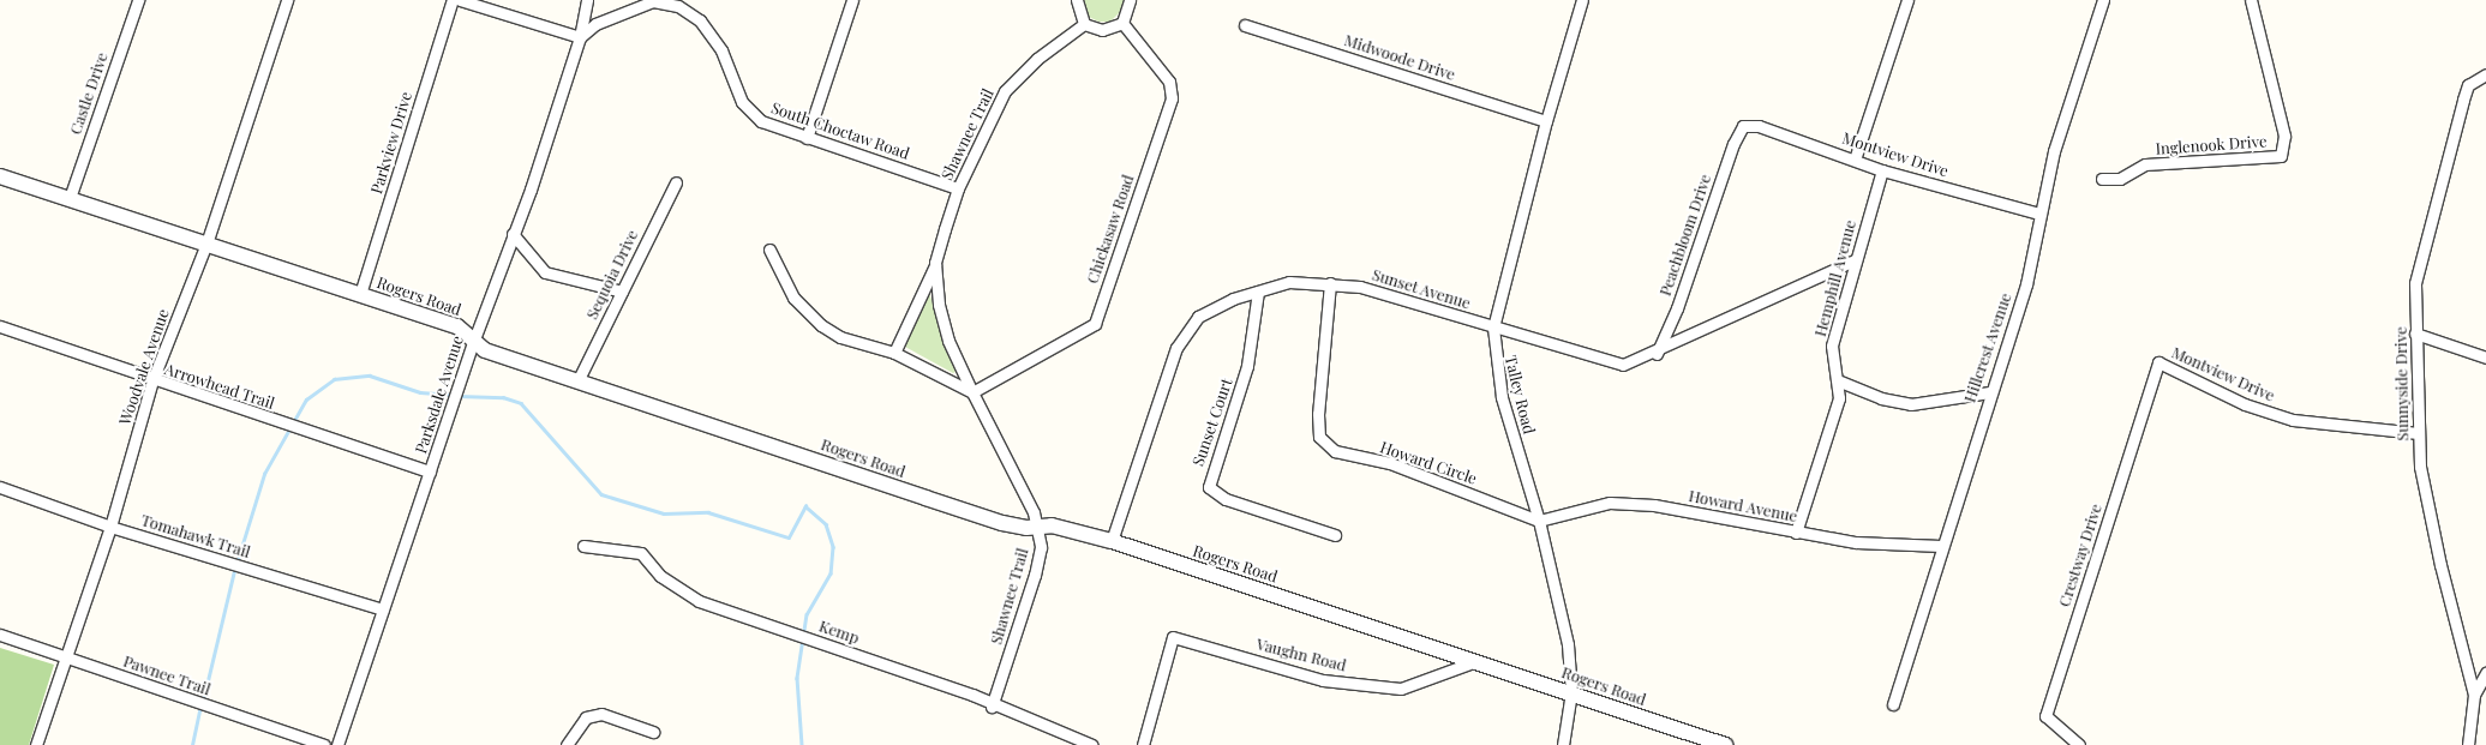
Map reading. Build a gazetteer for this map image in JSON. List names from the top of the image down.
{
  "streets": {
    "street": [
      "Midwoode Drive",
      "Castle Drive",
      "South Choctaw Road",
      "Shawnee Trail",
      "Parkview Drive",
      "Inglenook Drive",
      "Montview Drive",
      "Chickasaw Road",
      "Peachbloom Drive",
      "Sequoia Drive",
      "Hemphill Avenue",
      "Sunset Avenue",
      "Rogers Road",
      "Hillcrest Avenue",
      "Woodvale Avenue",
      "Sunnyside Drive",
      "Arrowhead Trail",
      "Parksdale Avenue",
      "Talley Road",
      "Sunset Court",
      "Howard Circle",
      "Howard Avenue",
      "Tomahawk Trail",
      "Crestway Drive",
      "Kemp",
      "Vaughn Road",
      "Pawnee Trail"
    ]
  },
  "crossings": [
    ["Midwoode Drive", "Talley Road"],
    ["Castle Drive", "Rogers Road"],
    ["South Choctaw Road", "Shawnee Trail"],
    ["South Choctaw Road", "Parksdale Avenue"],
    ["Shawnee Trail", "Chickasaw Road"],
    ["Shawnee Trail", "Rogers Road"],
    ["Shawnee Trail", "Kemp"],
    ["Parkview Drive", "Rogers Road"],
    ["Montview Drive", "Peachbloom Drive"],
    ["Montview Drive", "Hemphill Avenue"],
    ["Montview Drive", "Hillcrest Avenue"],
    ["Montview Drive", "Sunnyside Drive"],
    ["Montview Drive", "Crestway Drive"],
    ["Peachbloom Drive", "Sunset Avenue"],
    ["Sequoia Drive", "Rogers Road"],
    ["Hemphill Avenue", "Sunset Avenue"],
    ["Hemphill Avenue", "Howard Avenue"],
    ["Sunset Avenue", "Rogers Road"],
    ["Sunset Avenue", "Talley Road"],
    ["Sunset Avenue", "Sunset Court"],
    ["Sunset Avenue", "Howard Circle"],
    ["Rogers Road", "Woodvale Avenue"],
    ["Rogers Road", "Parksdale Avenue"],
    ["Rogers Road", "Talley Road"],
    ["Rogers Road", "Vaughn Road"],
    ["Hillcrest Avenue", "Howard Avenue"],
    ["Woodvale Avenue", "Arrowhead Trail"],
    ["Woodvale Avenue", "Tomahawk Trail"],
    ["Woodvale Avenue", "Pawnee Trail"],
    ["Arrowhead Trail", "Parksdale Avenue"],
    ["Parksdale Avenue", "Tomahawk Trail"],
    ["Talley Road", "Howard Circle"],
    ["Talley Road", "Howard Avenue"],
    ["Howard Circle", "Howard Avenue"]
  ]
}
